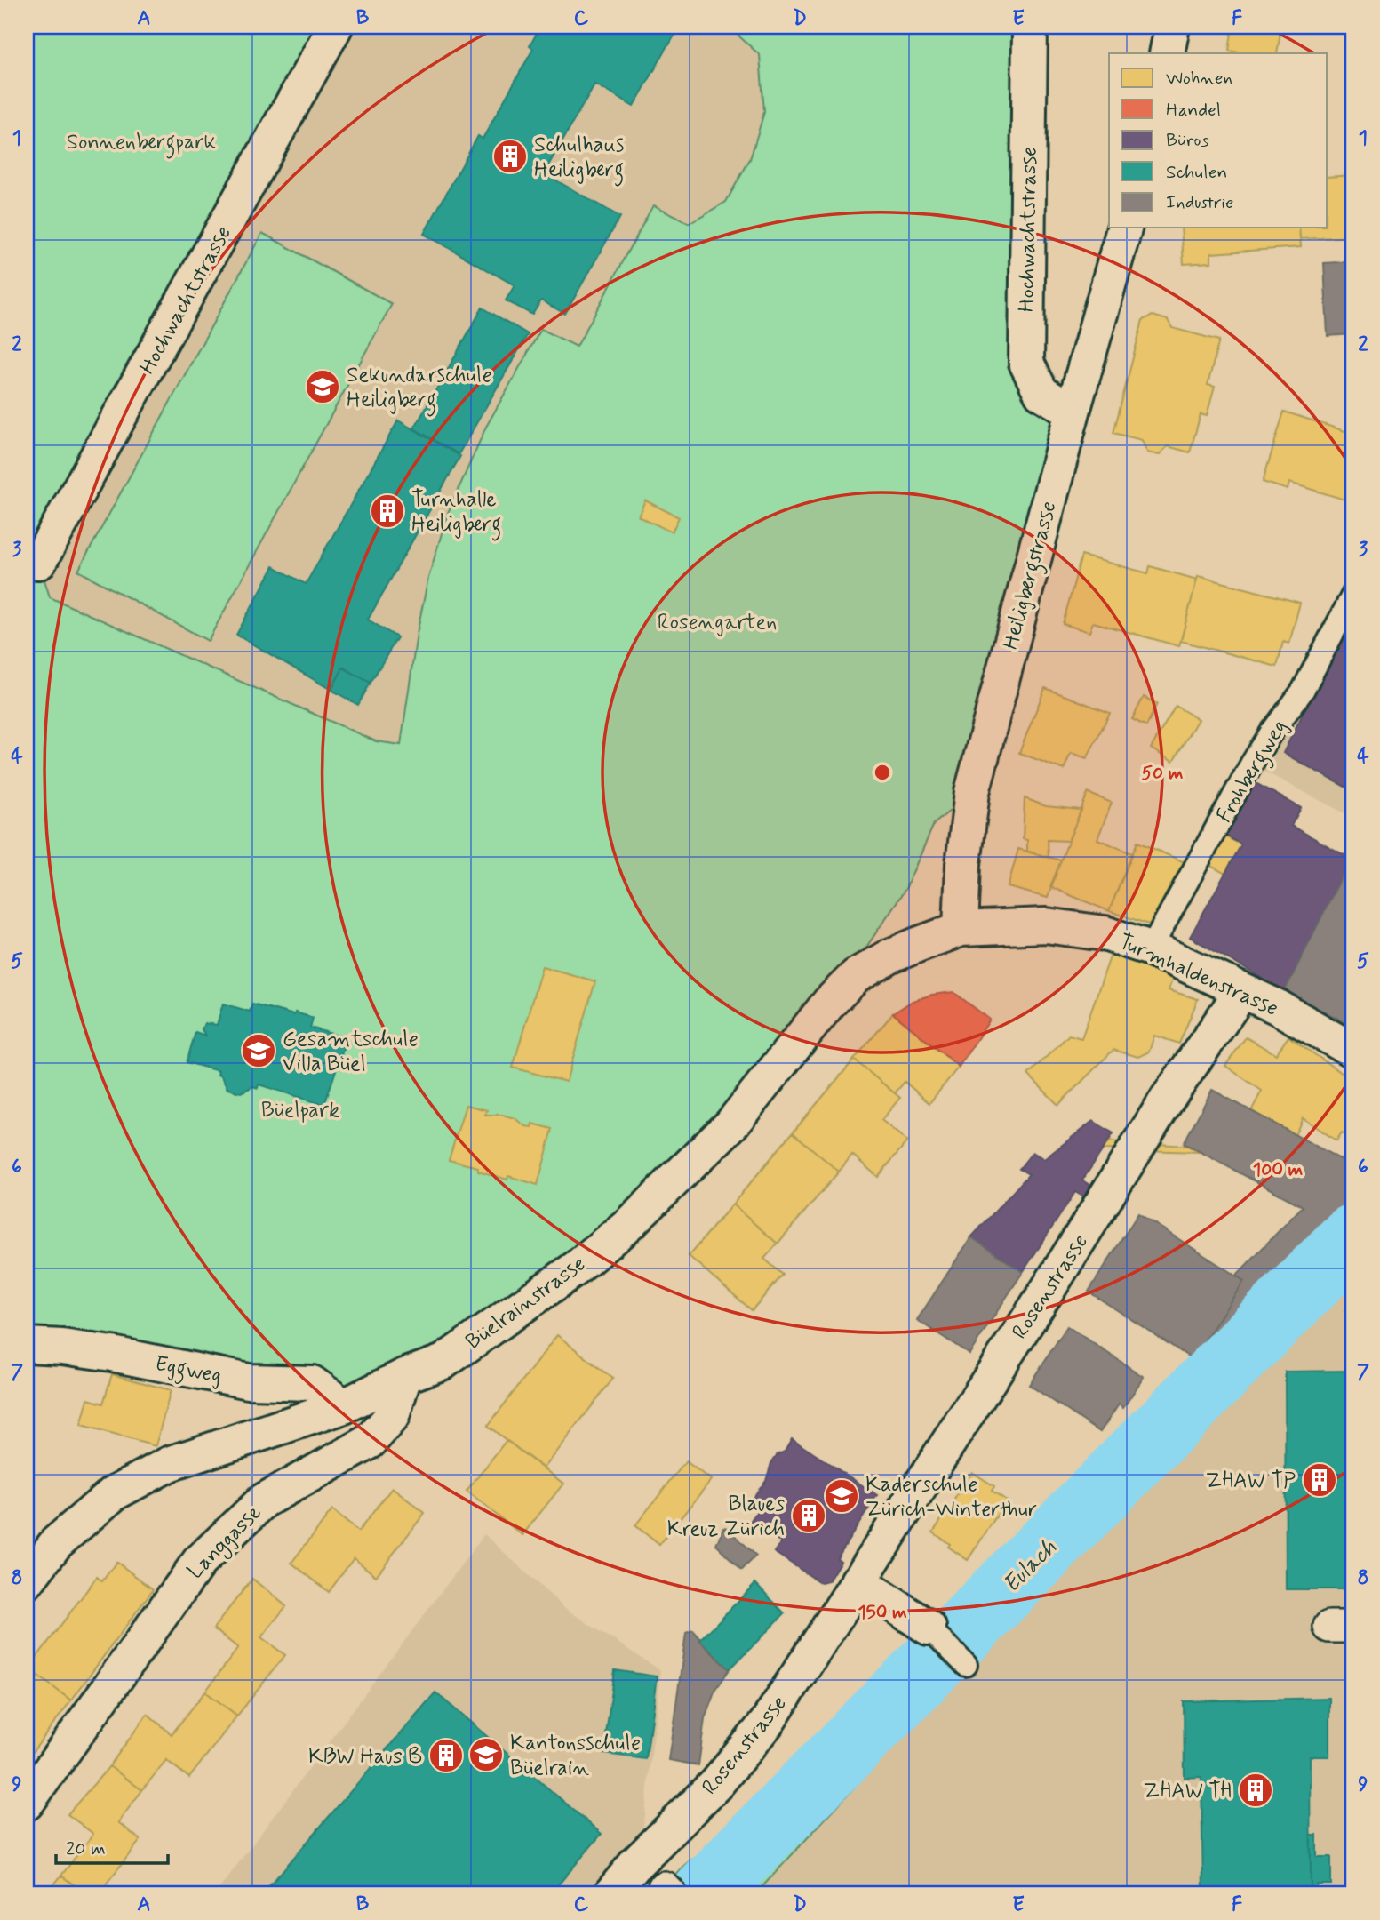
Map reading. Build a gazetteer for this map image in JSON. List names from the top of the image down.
{
  "streets": {
    "street": [
      "Hochwachtstrasse",
      "Heiligbergstrasse",
      "Turmhaldenstrasse",
      "Rosenstrasse",
      "Büelrainstrasse",
      "Eggweg",
      "Langgasse"
    ],
    "lane": ["Frohbergweg"]
  },
  "crossings": [
    ["Hochwachtstrasse", "Heiligbergstrasse"],
    ["Heiligbergstrasse", "Turmhaldenstrasse"],
    ["Heiligbergstrasse", "Büelrainstrasse"],
    ["Frohbergweg", "Turmhaldenstrasse"],
    ["Turmhaldenstrasse", "Rosenstrasse"],
    ["Turmhaldenstrasse", "Büelrainstrasse"],
    ["Büelrainstrasse", "Eggweg"],
    ["Büelrainstrasse", "Langgasse"]
  ],
  "water": ["Eulach"],
  "parks": ["Sonnenbergpark", "Rosengarten", "Büelpark"],
  "places": {
    "building": [
      "Schulhaus Heiligberg",
      "Turnhalle Heiligberg",
      "ZHAW TP",
      "Blaues Kreuz Zürich",
      "KBW Haus B",
      "ZHAW TH"
    ],
    "school or university": [
      "Sekundarschule Heiligberg",
      "Gesamtschule Villa Büel",
      "Kaderschule Zürich-Winterthur",
      "Kantonsschule Büelrain"
    ]
  },
  "legend": [
    "Wohnen",
    "Handel",
    "Büros",
    "Schulen",
    "Industrie"
  ],
  "scale_bar": "20 m",
  "grid": {
    "columns": [
      "A",
      "B",
      "C",
      "D",
      "E",
      "F"
    ],
    "rows": [
      "1",
      "2",
      "3",
      "4",
      "5",
      "6",
      "7",
      "8",
      "9"
    ]
  },
  "rings": ["50 m", "100 m", "150 m"]
}
